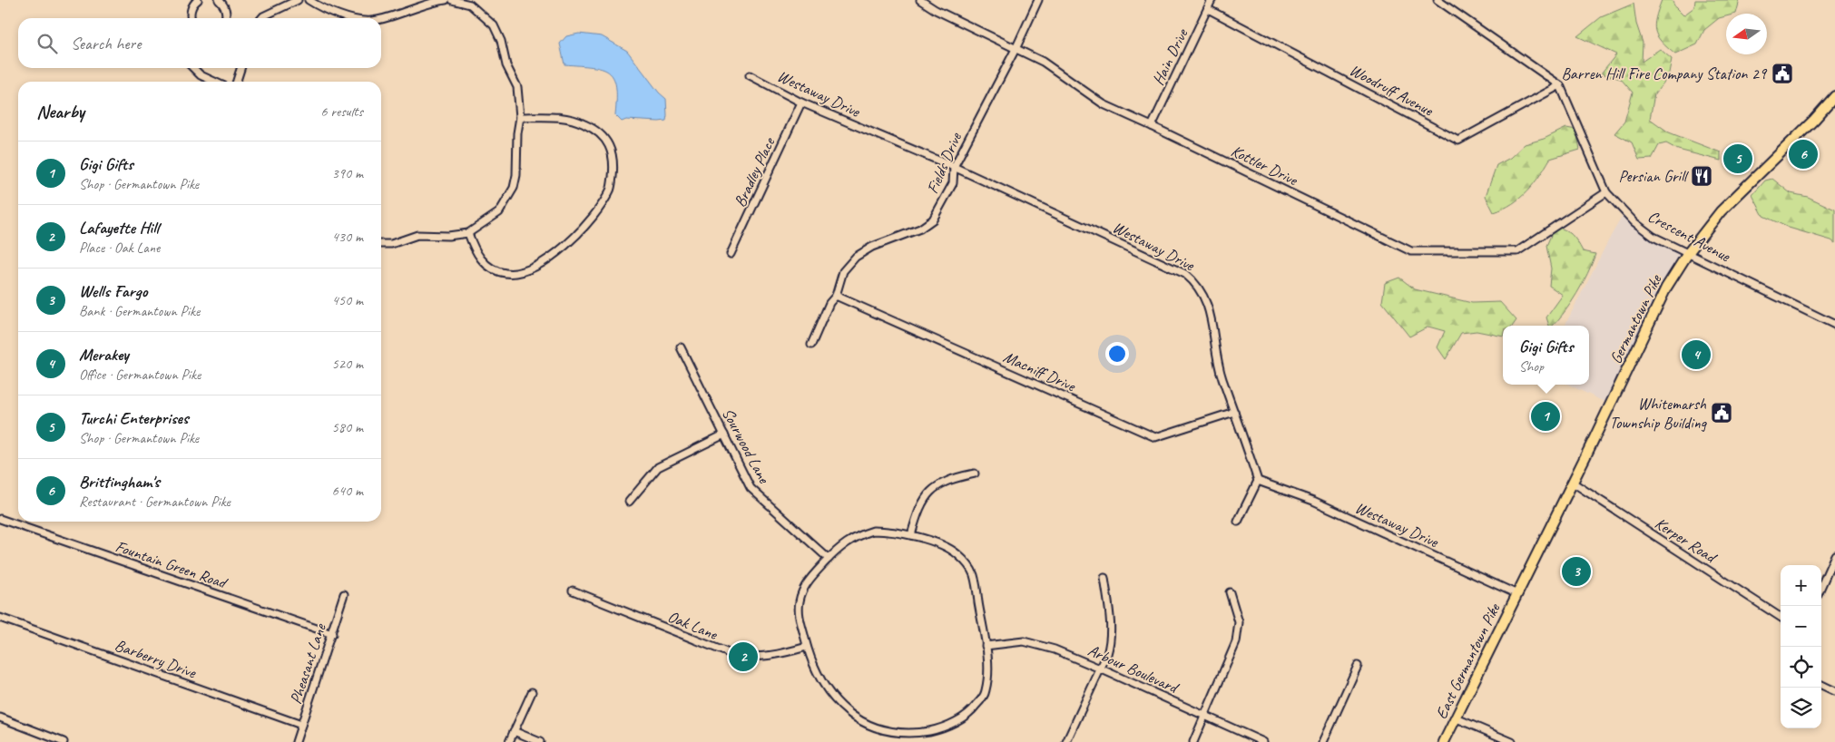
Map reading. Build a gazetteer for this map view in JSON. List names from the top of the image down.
{
  "streets": {
    "main road": ["Germantown Pike", "East Germantown Pike"],
    "street": [
      "Hain Drive",
      "Woodruff Avenue",
      "Westaway Drive",
      "Fields Drive",
      "Kottler Drive",
      "Bradley Place",
      "Crescent Avenue",
      "Macniff Drive",
      "Sourwood Lane",
      "Kerper Road",
      "Fountain Green Road",
      "Oak Lane",
      "Barberry Drive",
      "Pheasant Lane",
      "Arbour Boulevard"
    ]
  },
  "crossings": [
    ["Hain Drive", "Woodruff Avenue"],
    ["Hain Drive", "Kottler Drive"],
    ["Woodruff Avenue", "Crescent Avenue"],
    ["Westaway Drive", "Fields Drive"],
    ["Westaway Drive", "Bradley Place"],
    ["Westaway Drive", "Germantown Pike"],
    ["Westaway Drive", "Macniff Drive"],
    ["Westaway Drive", "East Germantown Pike"],
    ["Fields Drive", "Kottler Drive"],
    ["Fields Drive", "Macniff Drive"],
    ["Kottler Drive", "Crescent Avenue"],
    ["Crescent Avenue", "Germantown Pike"],
    ["Germantown Pike", "Kerper Road"],
    ["Germantown Pike", "East Germantown Pike"],
    ["Fountain Green Road", "Pheasant Lane"],
    ["Barberry Drive", "Pheasant Lane"]
  ],
  "places": {
    "public building": ["Barren Hill Fire Company Station 29", "Whitemarsh Township Building"],
    "restaurant": ["Persian Grill"]
  },
  "north": "left",
  "page": {
    "search": "Search here",
    "heading": ["Nearby", "6 results"],
    "pins": [
      "6",
      "5",
      "4",
      "1",
      "3",
      "2"
    ],
    "list": [
      {
        "mark": "1",
        "name": "Gigi Gifts",
        "note": "Shop · Germantown Pike",
        "value": "390 m"
      },
      {
        "mark": "2",
        "name": "Lafayette Hill",
        "note": "Place · Oak Lane",
        "value": "430 m"
      },
      {
        "mark": "3",
        "name": "Wells Fargo",
        "note": "Bank · Germantown Pike",
        "value": "450 m"
      },
      {
        "mark": "4",
        "name": "Merakey",
        "note": "Office · Germantown Pike",
        "value": "520 m"
      },
      {
        "mark": "5",
        "name": "Turchi Enterprises",
        "note": "Shop · Germantown Pike",
        "value": "580 m"
      },
      {
        "mark": "6",
        "name": "Brittingham's",
        "note": "Restaurant · Germantown Pike",
        "value": "640 m"
      }
    ],
    "popup": ["Gigi Gifts", "Shop"],
    "map_buttons": ["+", "−"]
  }
}
